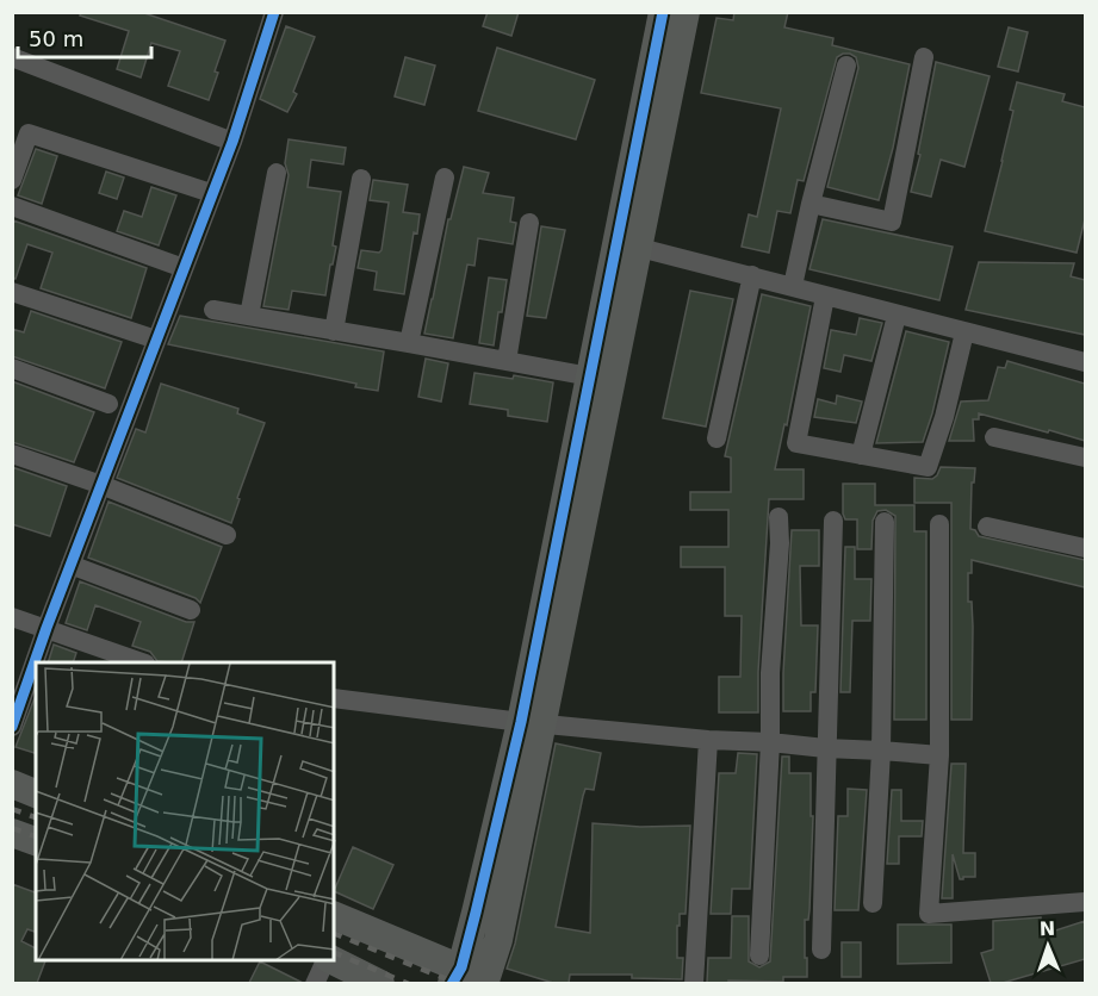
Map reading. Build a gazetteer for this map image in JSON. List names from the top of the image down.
{
  "scale_bar": "50 m",
  "north": "top"
}
